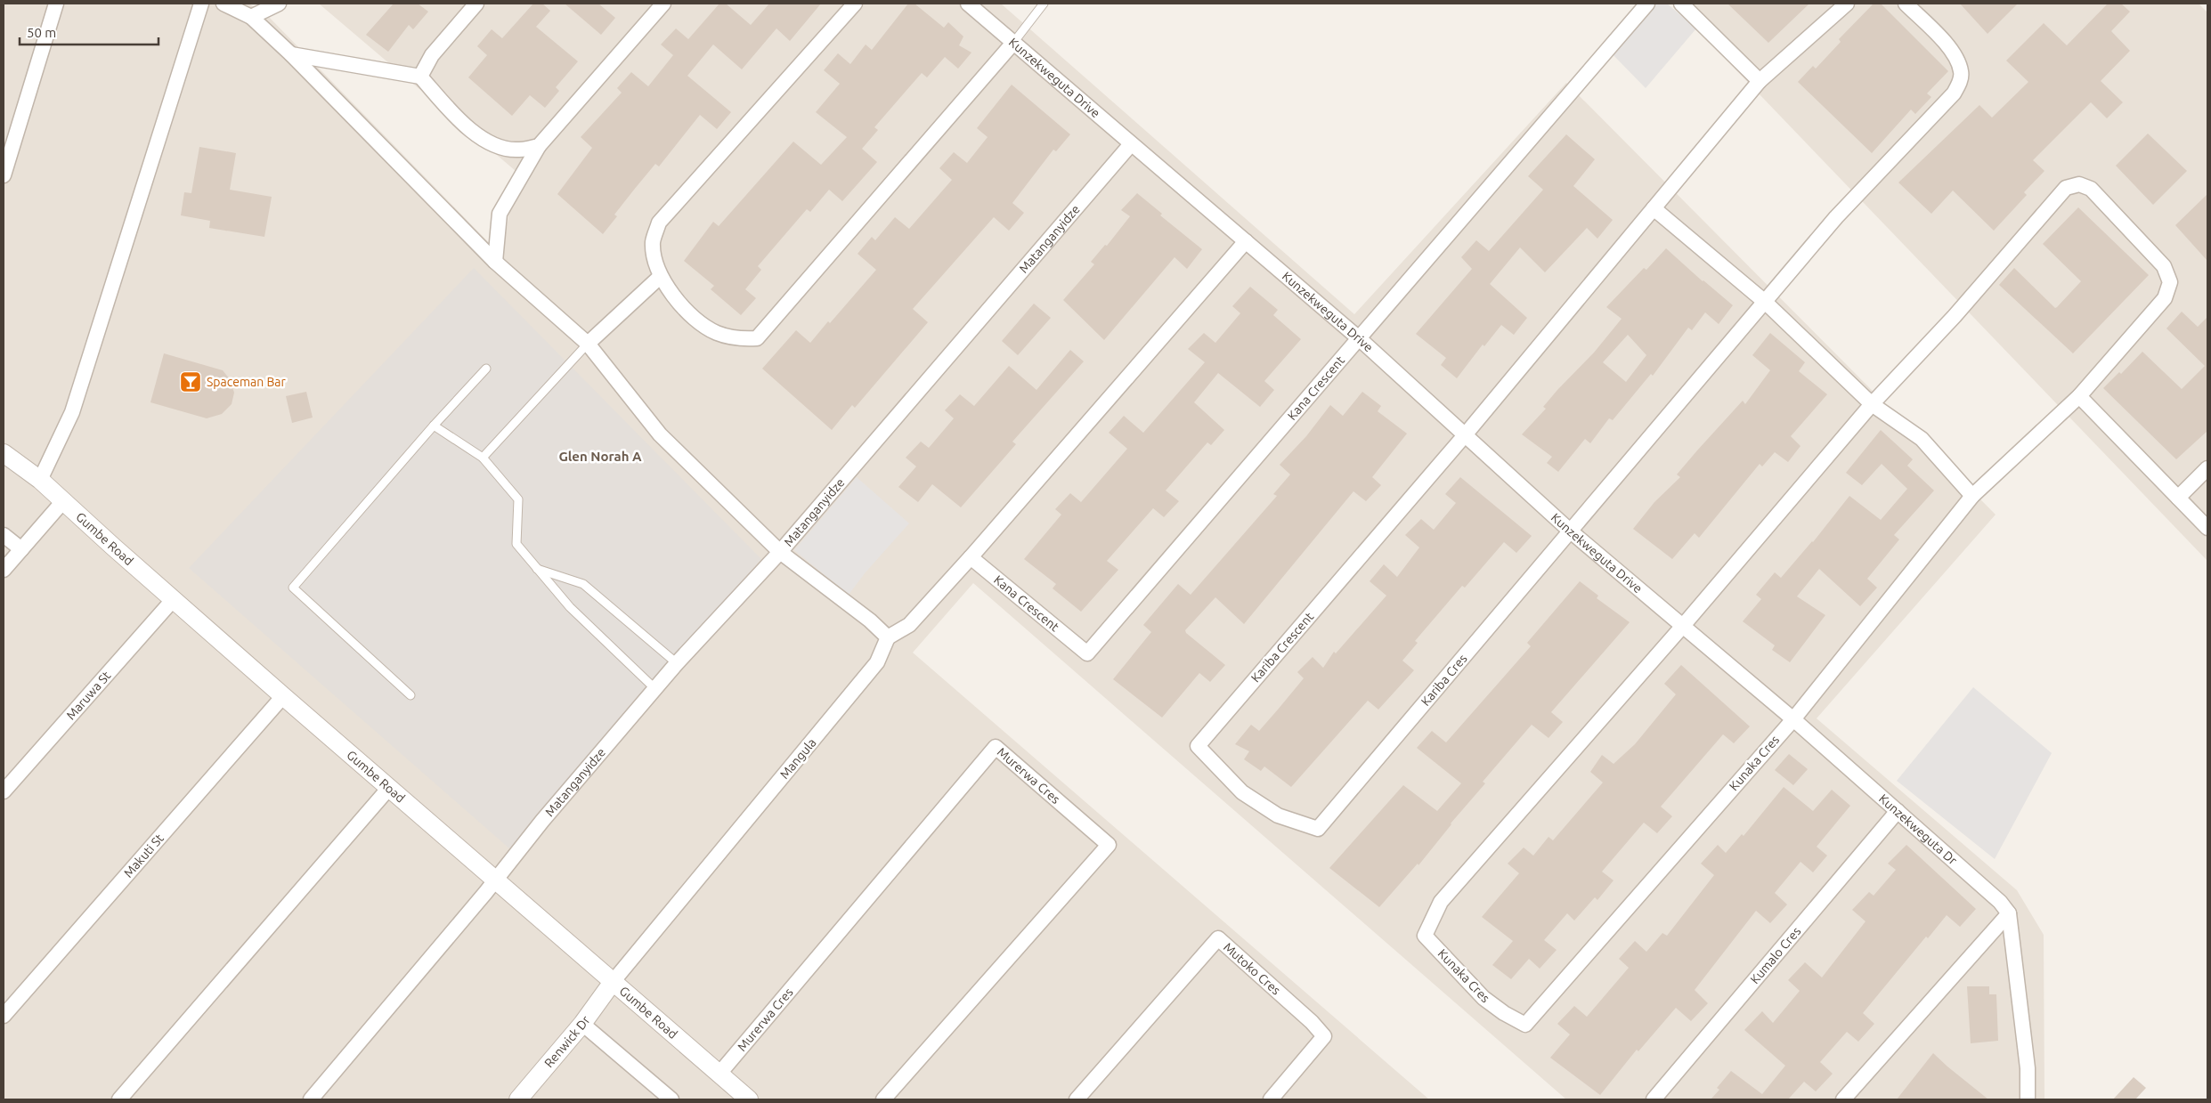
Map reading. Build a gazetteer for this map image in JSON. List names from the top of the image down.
{
  "streets": {
    "street": [
      "Kunzekweguta Drive",
      "Matanganyidze",
      "Kana Crescent",
      "Gumbe Road",
      "Kariba Crescent",
      "Kariba Cres",
      "Maruwa St",
      "Mangula",
      "Kunaka Cres",
      "Murerwa Cres",
      "Kunzekweguta Dr",
      "Makuti St",
      "Kumalo Cres",
      "Mutoko Cres",
      "Renwick Dr"
    ]
  },
  "crossings": [
    ["Kunzekweguta Drive", "Matanganyidze"],
    ["Kunzekweguta Drive", "Kana Crescent"],
    ["Kunzekweguta Drive", "Kariba Crescent"],
    ["Kunzekweguta Drive", "Kariba Cres"],
    ["Kunzekweguta Drive", "Kunaka Cres"],
    ["Kunzekweguta Drive", "Kunzekweguta Dr"],
    ["Matanganyidze", "Gumbe Road"],
    ["Gumbe Road", "Maruwa St"],
    ["Gumbe Road", "Mangula"],
    ["Gumbe Road", "Murerwa Cres"],
    ["Gumbe Road", "Makuti St"],
    ["Gumbe Road", "Renwick Dr"],
    ["Kariba Crescent", "Kariba Cres"],
    ["Mangula", "Renwick Dr"],
    ["Kunaka Cres", "Kunzekweguta Dr"],
    ["Kunzekweguta Dr", "Kumalo Cres"]
  ],
  "districts": ["Glen Norah A"],
  "places": {
    "bar": ["Spaceman Bar"]
  },
  "scale_bar": "50 m"
}
